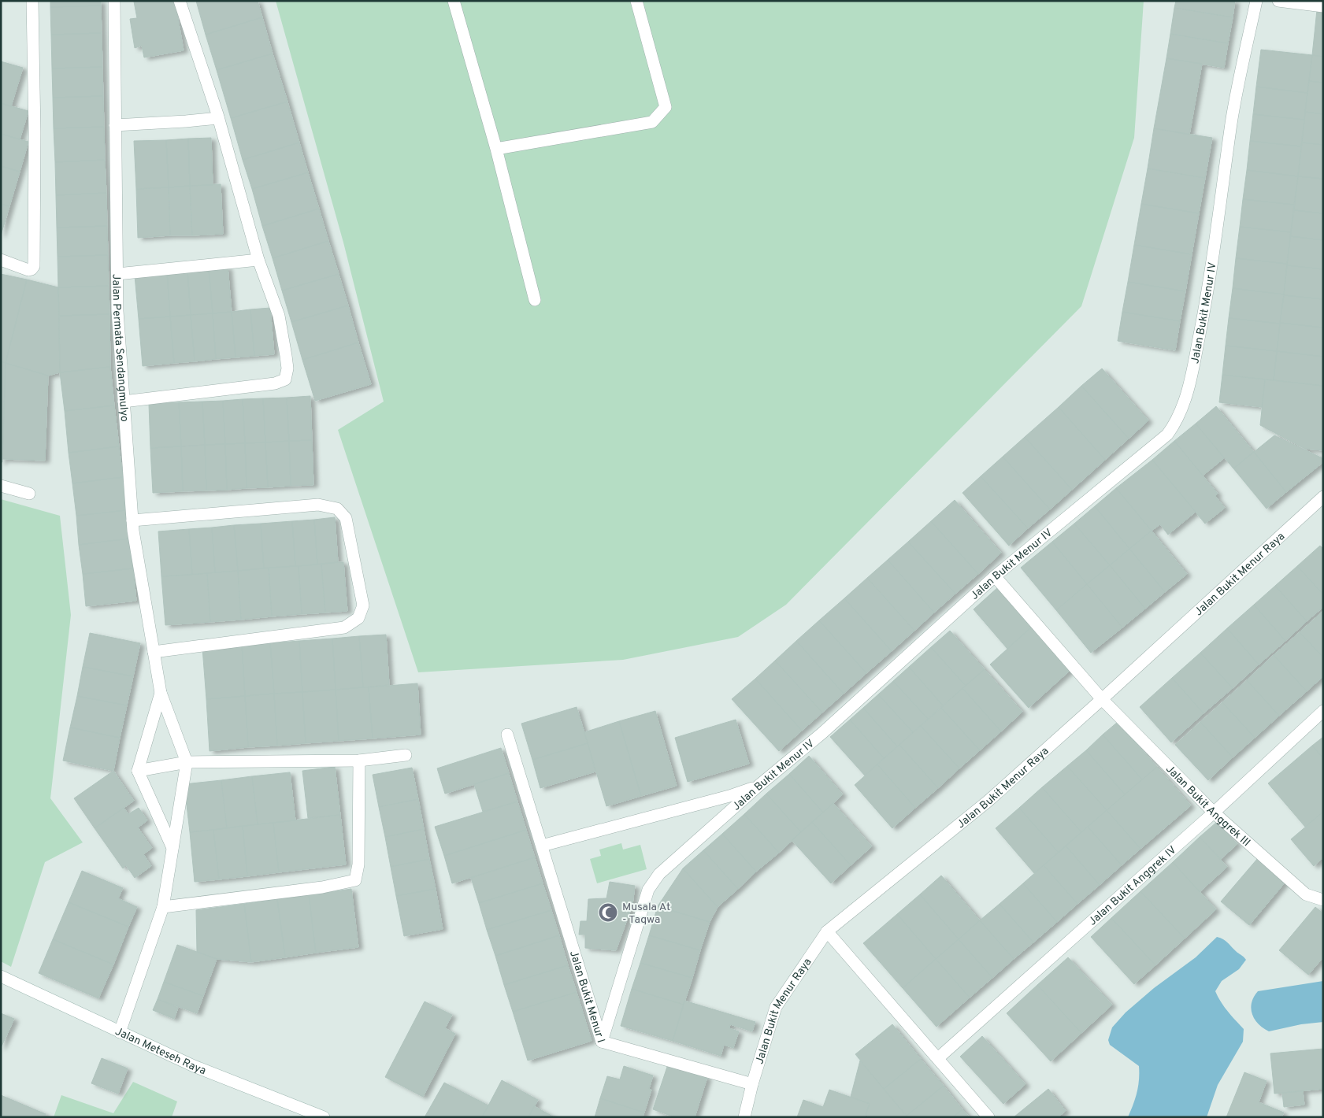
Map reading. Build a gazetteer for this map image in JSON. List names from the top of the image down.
{
  "streets": {
    "street": [
      "Jalan Bukit Menur IV",
      "Jalan Permata Sendangmulyo",
      "Jalan Bukit Menur Raya",
      "Jalan Bukit Anggrek III",
      "Jalan Bukit Anggrek IV",
      "Jalan Bukit Menur I",
      "Jalan Meteseh Raya"
    ]
  },
  "crossings": [
    ["Jalan Bukit Menur IV", "Jalan Bukit Anggrek III"],
    ["Jalan Bukit Menur IV", "Jalan Bukit Menur I"],
    ["Jalan Permata Sendangmulyo", "Jalan Meteseh Raya"],
    ["Jalan Bukit Menur Raya", "Jalan Bukit Anggrek III"],
    ["Jalan Bukit Menur Raya", "Jalan Bukit Menur I"],
    ["Jalan Bukit Anggrek III", "Jalan Bukit Anggrek IV"]
  ],
  "places": {
    "mosque": ["Musala At - Taqwa"]
  }
}
